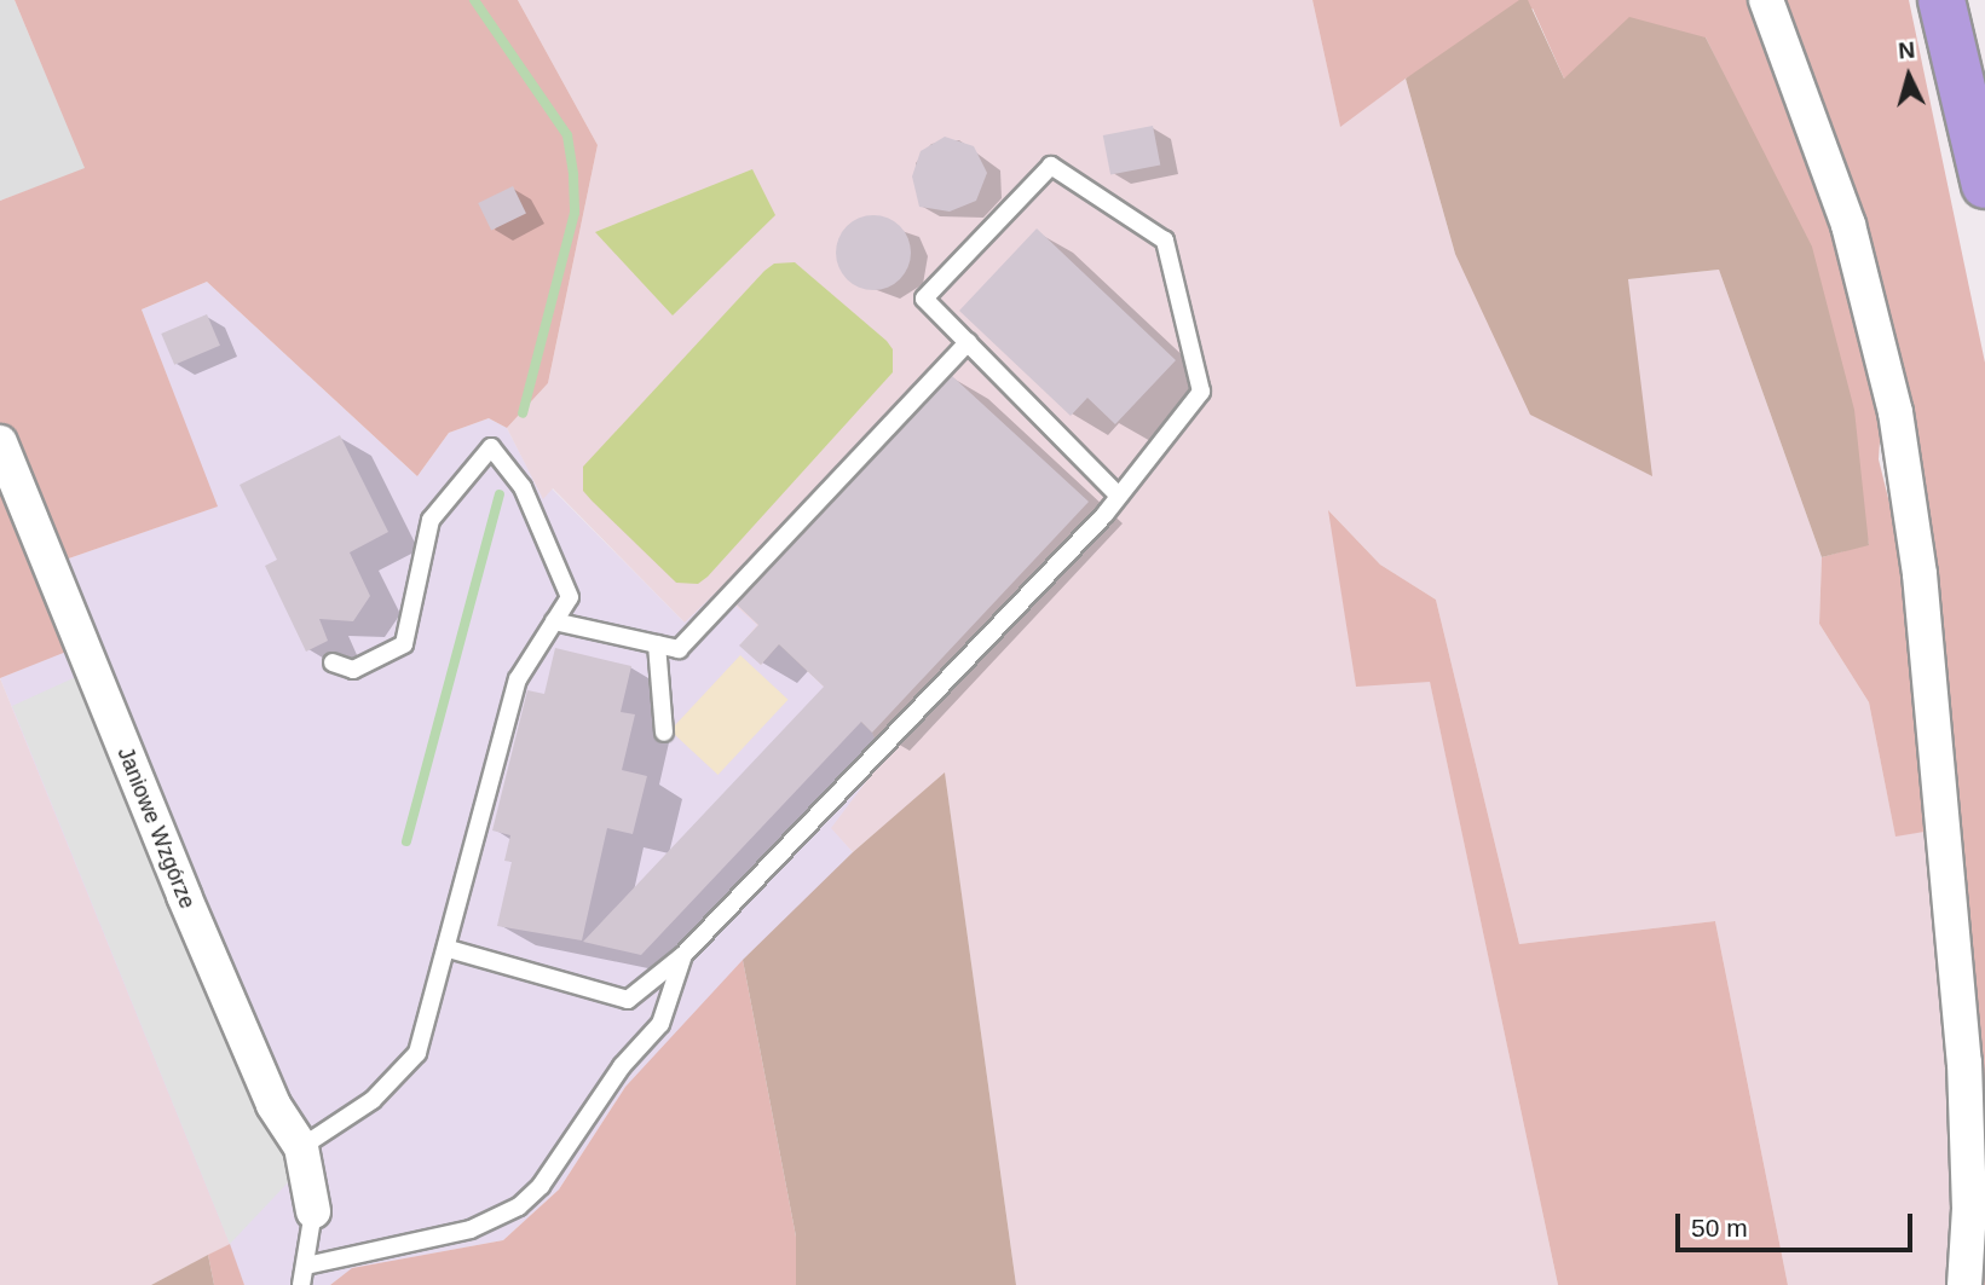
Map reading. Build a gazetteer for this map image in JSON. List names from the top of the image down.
{
  "streets": {
    "street": ["Janiowe Wzgórze"]
  },
  "scale_bar": "50 m",
  "north": "top"
}
